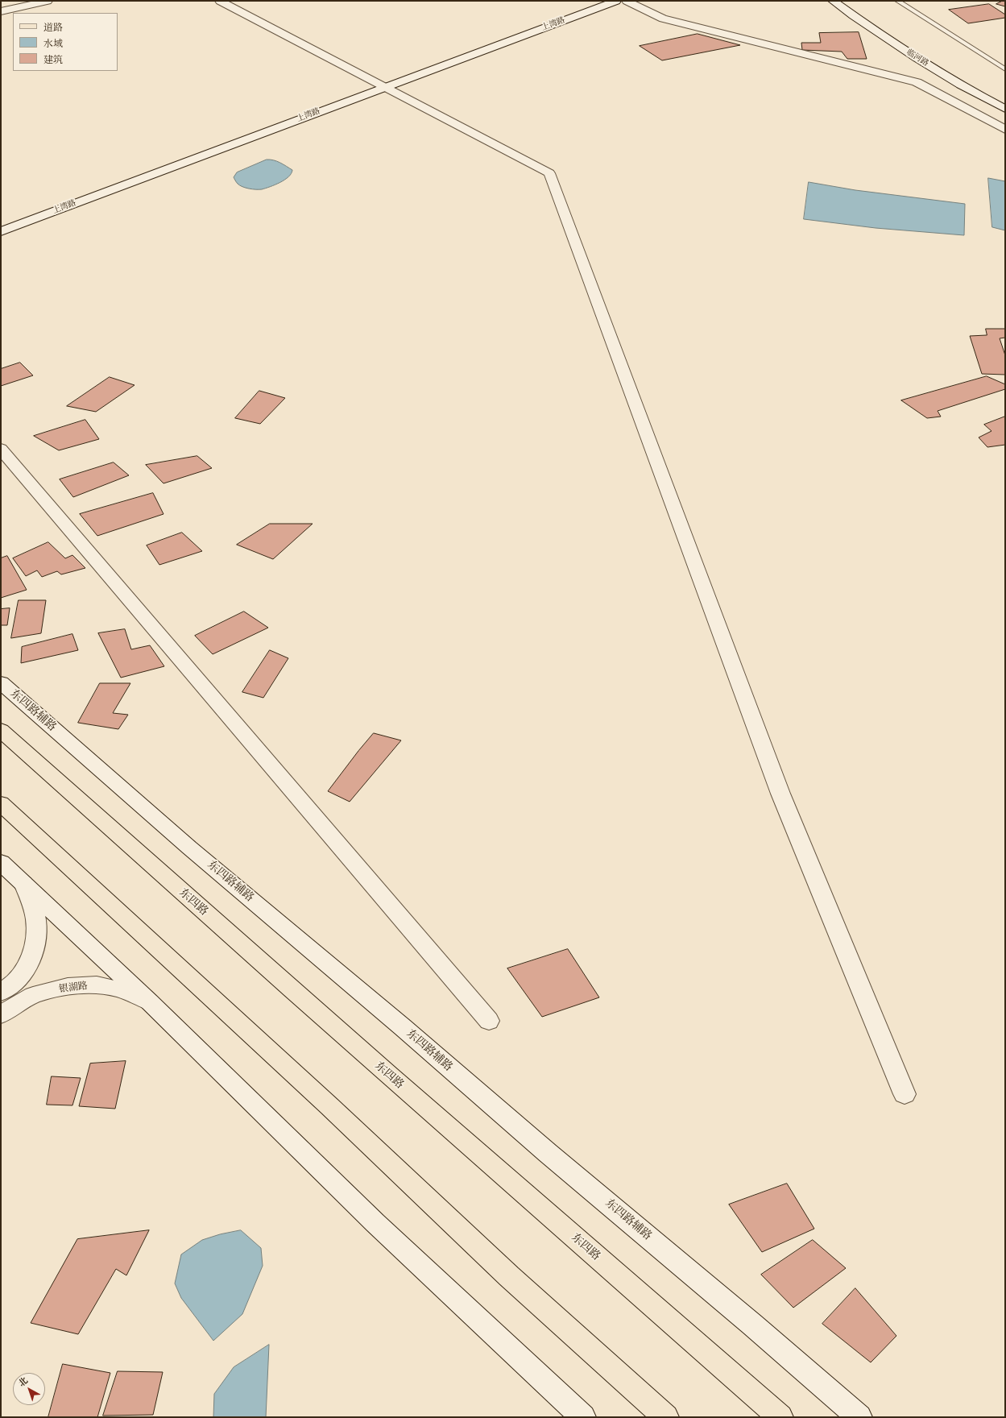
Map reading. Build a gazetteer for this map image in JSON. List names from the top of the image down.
{
  "streets": {
    "main road": [
      "上湾路",
      "临河路",
      "东四路辅路",
      "东四路",
      "银湖路"
    ]
  },
  "legend": ["道路", "水域", "建筑"],
  "north": "top left"
}
